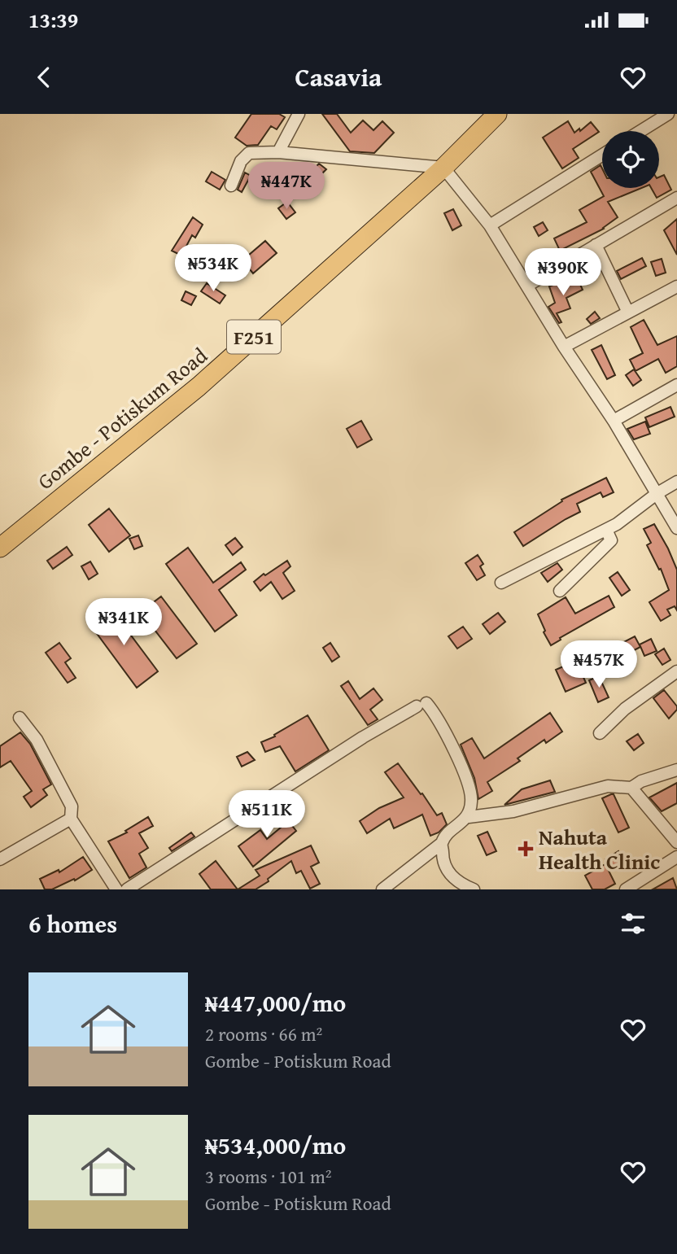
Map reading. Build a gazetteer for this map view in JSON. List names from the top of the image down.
{
  "streets": {
    "main road": ["F251", "Gombe - Potiskum Road"]
  },
  "places": {
    "health": ["Nahuta Health Clinic"]
  },
  "page": {
    "status": "13:39",
    "header": "Casavia",
    "price": [
      "₦447K",
      "₦534K",
      "₦390K",
      "₦341K",
      "₦457K",
      "₦511K"
    ],
    "heading": "6 homes",
    "list": [
      {
        "name": "₦447,000/mo",
        "note": "2 rooms · 66 m² · Gombe - Potiskum Road"
      },
      {
        "name": "₦534,000/mo",
        "note": "3 rooms · 101 m² · Gombe - Potiskum Road"
      }
    ]
  }
}
